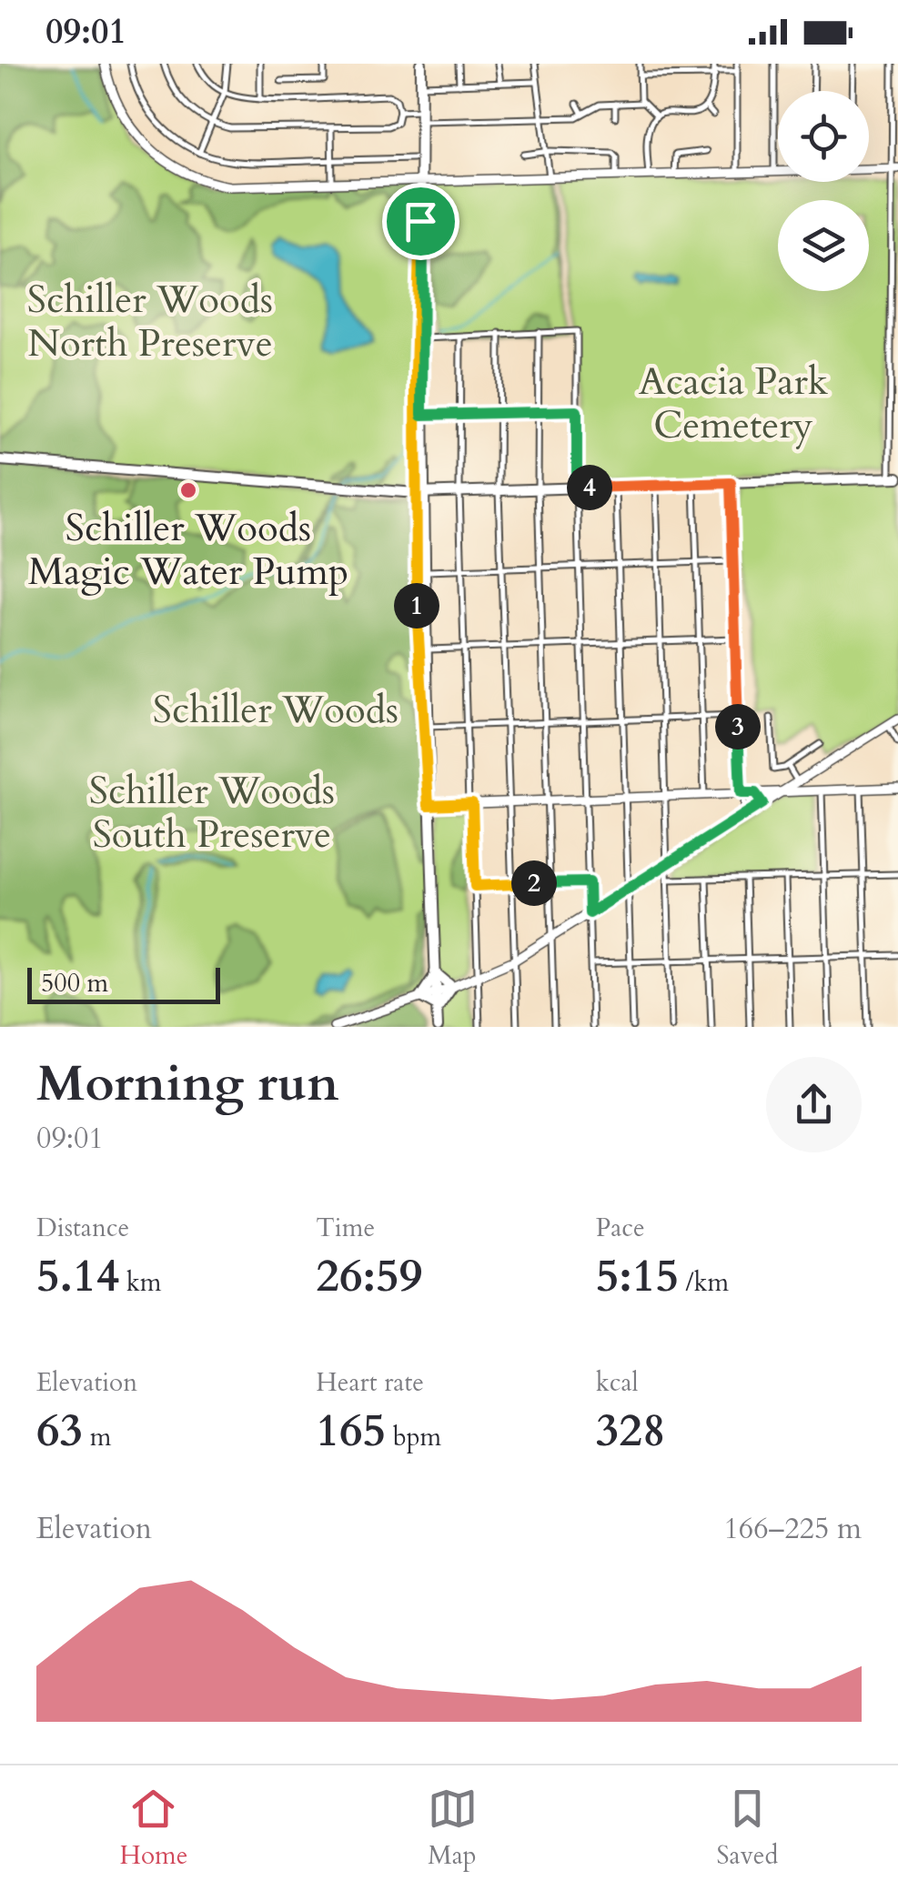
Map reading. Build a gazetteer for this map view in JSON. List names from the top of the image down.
{
  "parks": [
    "Schiller Woods North Preserve",
    "Acacia Park Cemetery",
    "Schiller Woods",
    "Schiller Woods South Preserve"
  ],
  "places": ["Schiller Woods Magic Water Pump"],
  "scale_bar": "500 m",
  "page": {
    "status": "09:01",
    "pins": [
      "4",
      "1",
      "3",
      "2"
    ],
    "scale": "500 m",
    "heading": ["Morning run", "09:01"],
    "stats": [
      ["Distance", "5.14 km"],
      ["Time", "26:59"],
      ["Pace", "5:15 /km"],
      ["Elevation", "63 m"],
      ["Heart rate", "165 bpm"],
      ["kcal", "328"]
    ],
    "chart": ["Elevation", "166–225 m"],
    "tabs": ["Home", "Map", "Saved"]
  }
}
